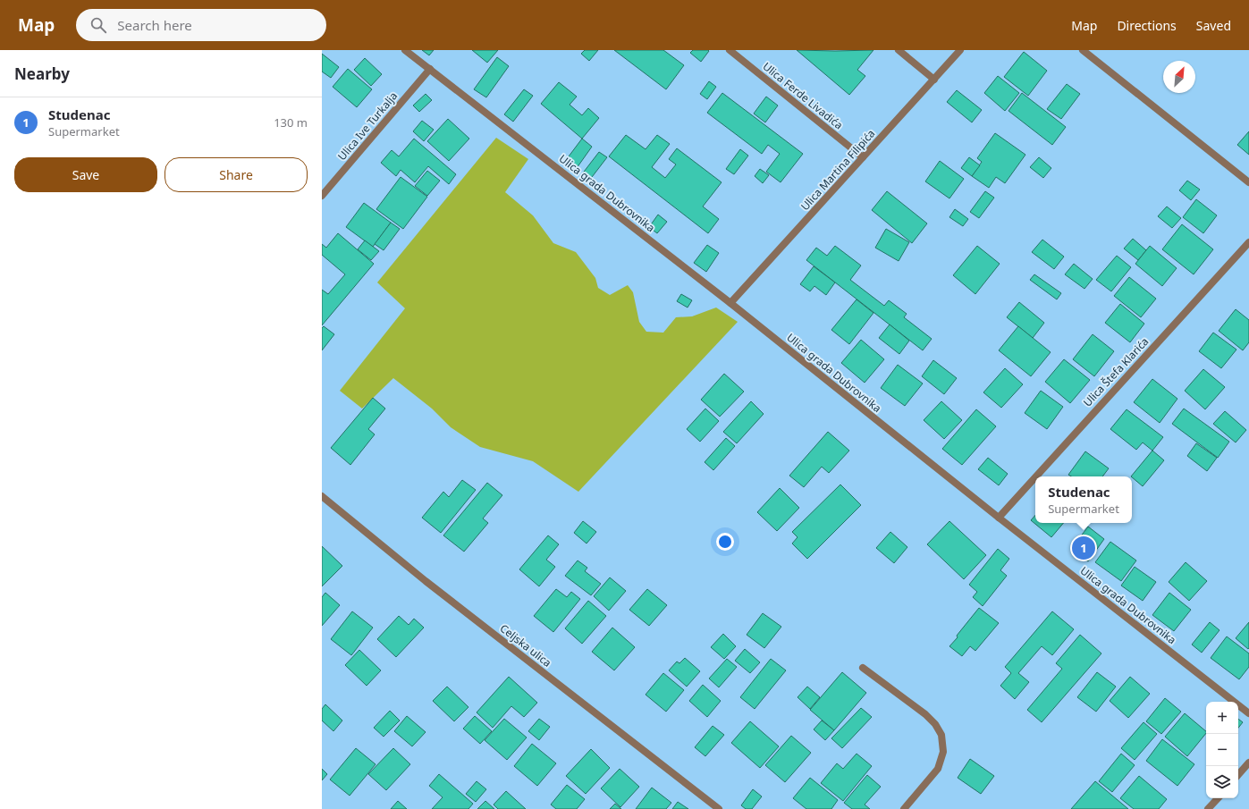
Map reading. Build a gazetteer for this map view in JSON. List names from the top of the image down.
{
  "streets": {
    "street": [
      "Ulica Ferde Livadića",
      "Ulica Ive Turkalja",
      "Ulica Martina Filipića",
      "Ulica grada Dubrovnika",
      "Ulica Štefa Klarića",
      "Celjska ulica"
    ]
  },
  "crossings": [
    ["Ulica Ferde Livadića", "Ulica Martina Filipića"],
    ["Ulica Ive Turkalja", "Ulica grada Dubrovnika"],
    ["Ulica Martina Filipića", "Ulica grada Dubrovnika"],
    ["Ulica grada Dubrovnika", "Ulica Štefa Klarića"]
  ],
  "north": "top right",
  "page": {
    "header": "Map",
    "search": "Search here",
    "nav": ["Map", "Directions", "Saved"],
    "heading": "Nearby",
    "list": [
      {
        "mark": "1",
        "name": "Studenac",
        "note": "Supermarket",
        "value": "130 m"
      }
    ],
    "buttons": ["Save", "Share"],
    "popup": ["Studenac", "Supermarket"],
    "pins": "1",
    "map_buttons": ["+", "−"]
  }
}
